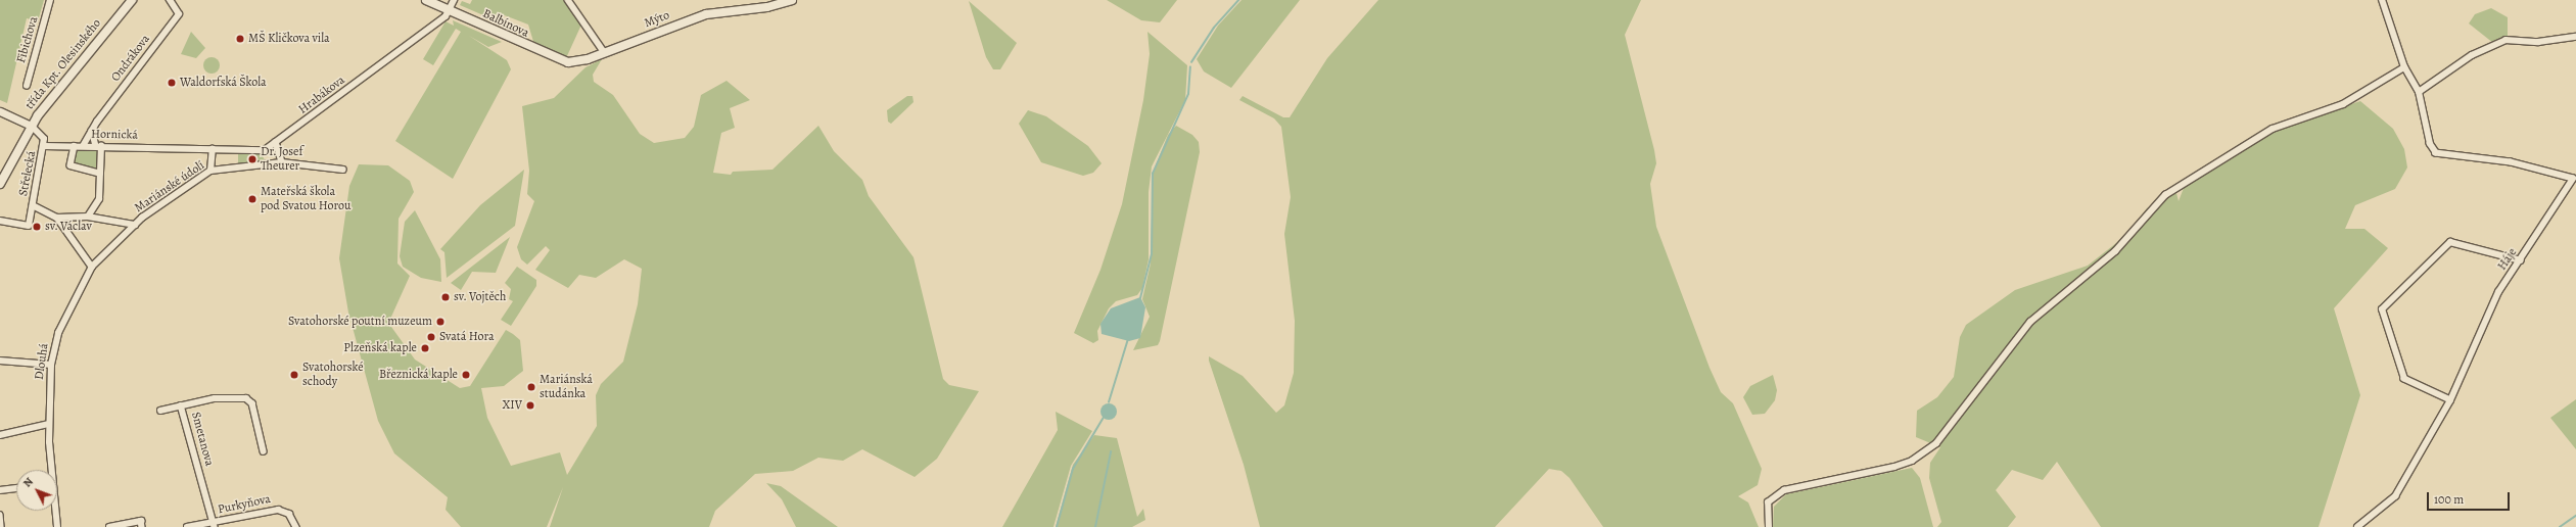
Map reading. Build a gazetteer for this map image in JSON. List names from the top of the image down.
{
  "streets": {
    "main road": ["Mýto", "Balbínova", "třída Kpt. Olesinského"],
    "street": [
      "Fibichova",
      "Ondrákova",
      "Hrabákova",
      "Hornická",
      "Střelecká",
      "Mariánské údolí",
      "Háje",
      "Dlouhá",
      "Smetanova",
      "Purkyňova"
    ]
  },
  "crossings": [
    ["Mýto", "Balbínova"],
    ["Balbínova", "Hrabákova"],
    ["Ondrákova", "Hornická"],
    ["Hrabákova", "Hornická"],
    ["Hornická", "Střelecká"],
    ["Smetanova", "Purkyňova"]
  ],
  "places": [
    "MŠ Kličkova vila",
    "Waldorfská Škola",
    "Dr. Josef Theurer",
    "Mateřská škola pod Svatou Horou",
    "sv. Václav",
    "sv. Vojtěch",
    "Svatohorské poutní muzeum",
    "Svatá Hora",
    "Plzeňská kaple",
    "Svatohorské schody",
    "Březnická kaple",
    "Mariánská studánka",
    "XIV"
  ],
  "scale_bar": "100 m",
  "north": "top left"
}
